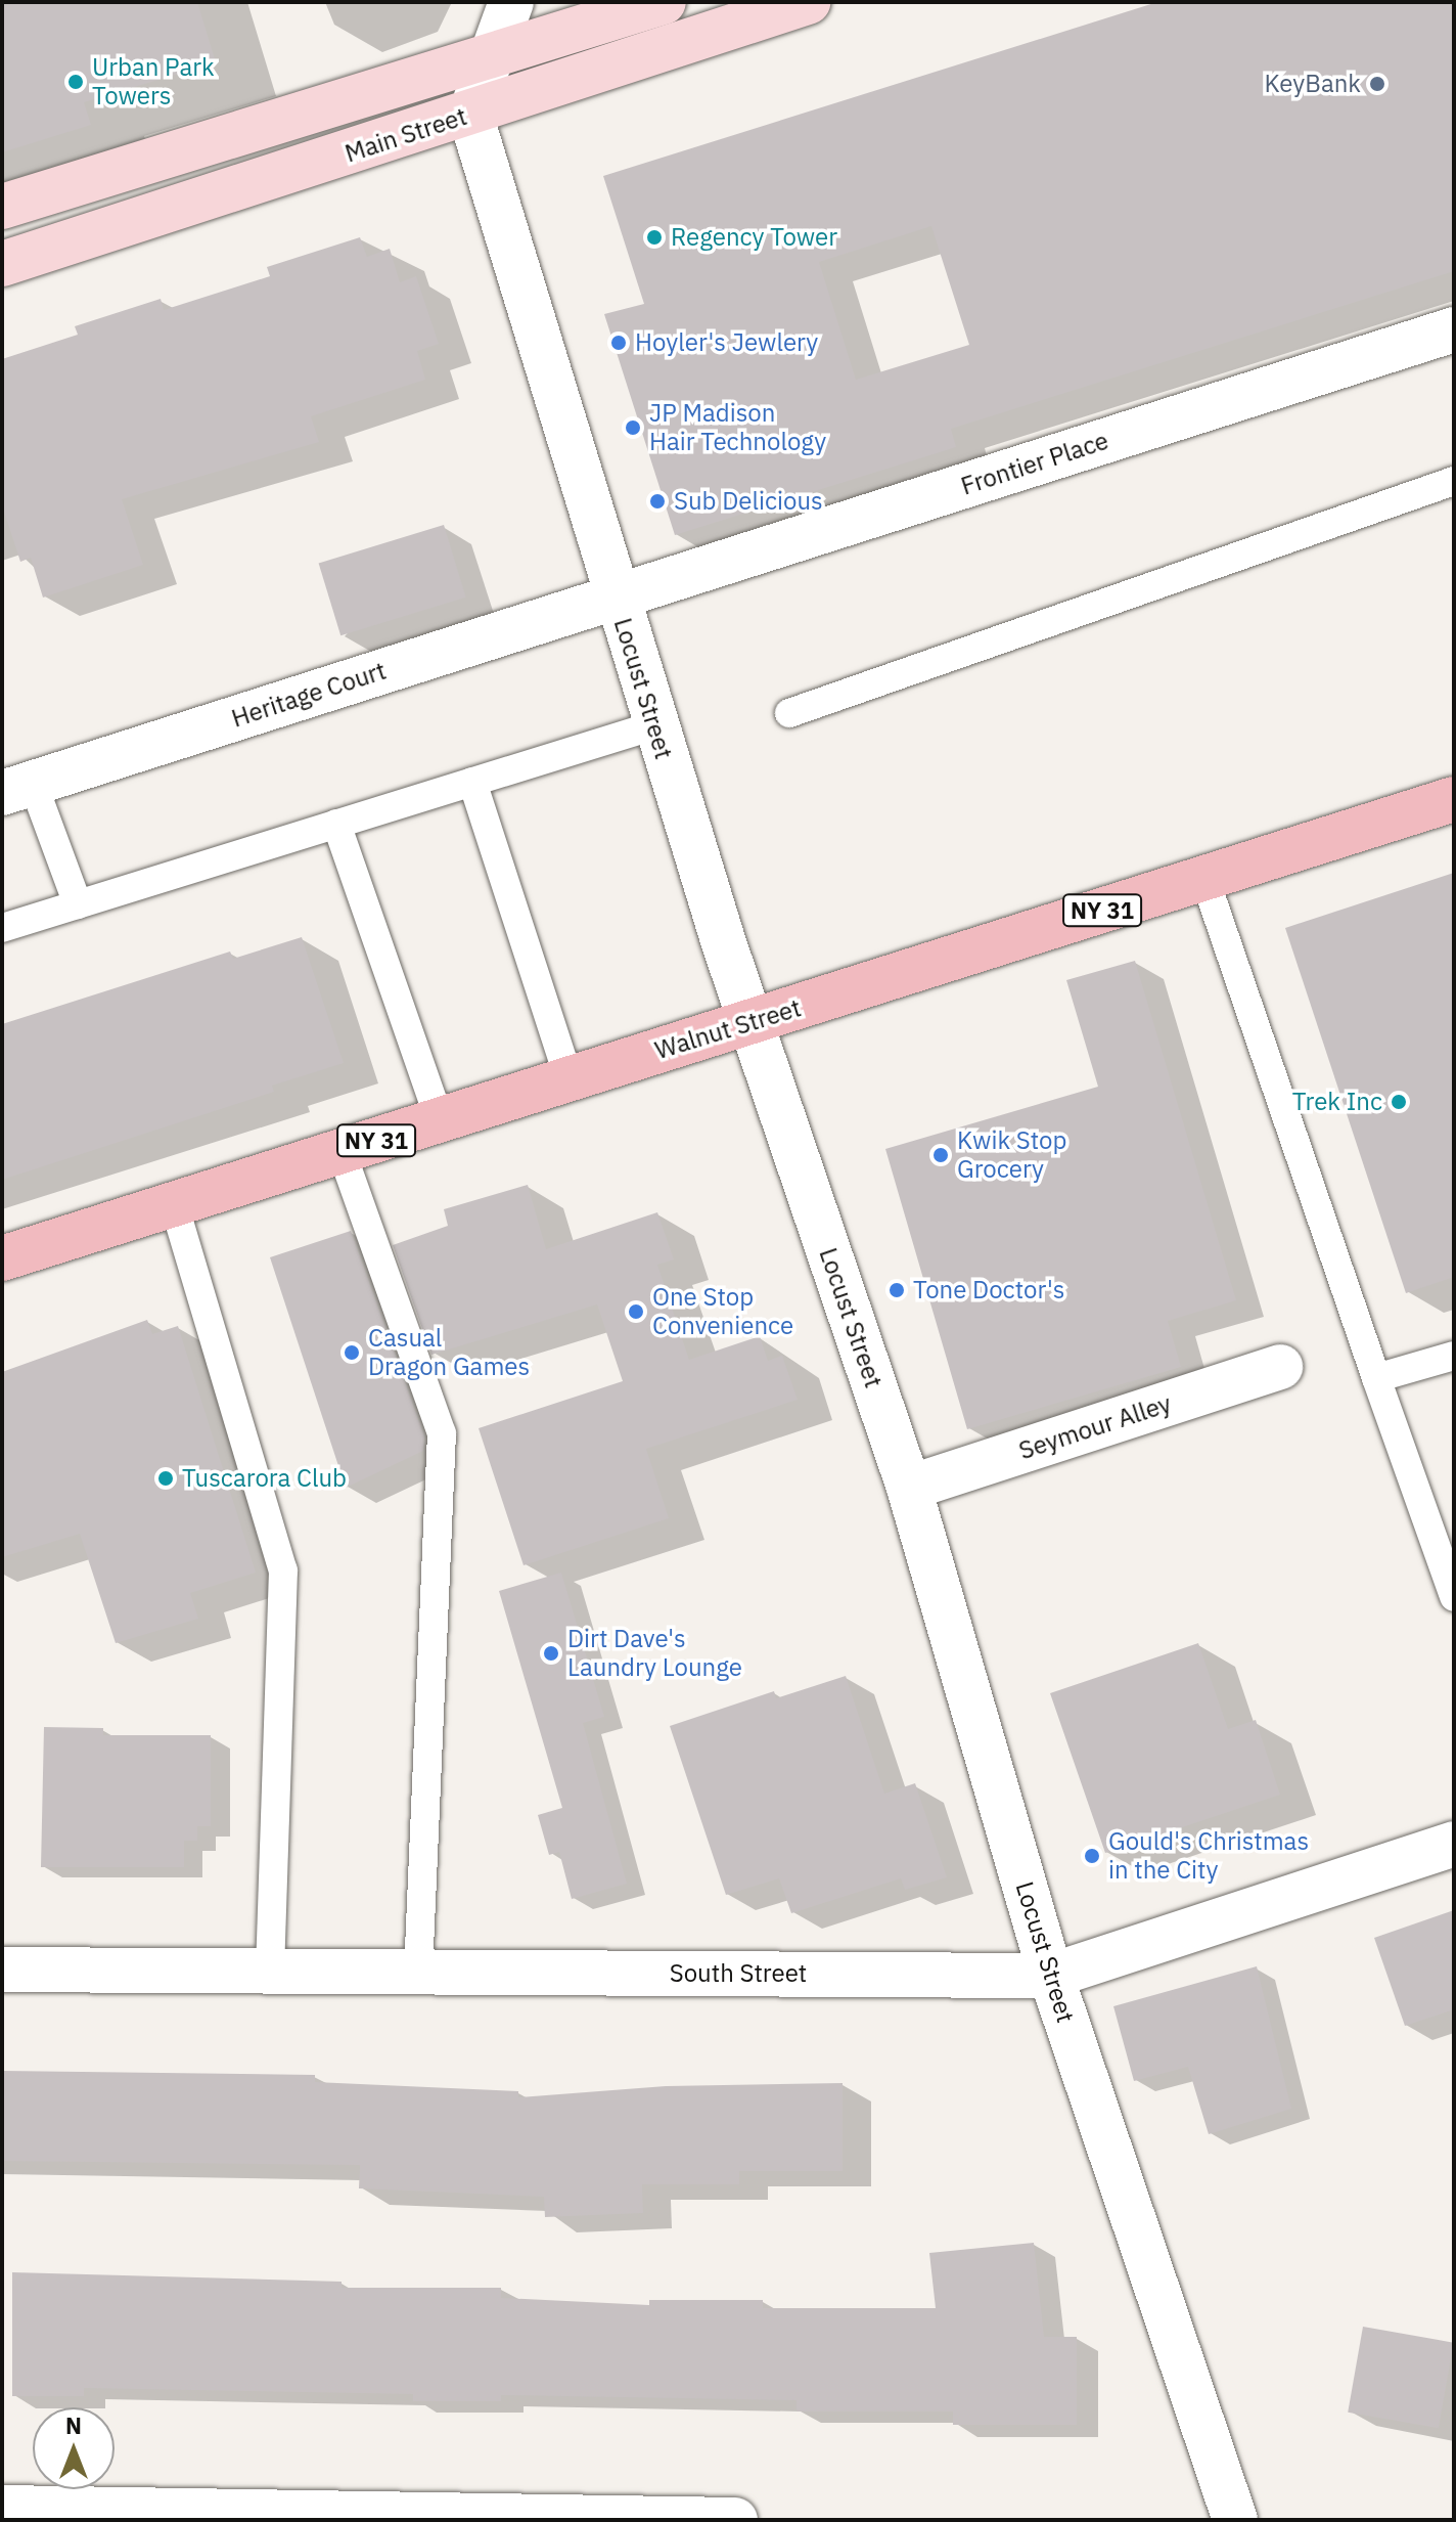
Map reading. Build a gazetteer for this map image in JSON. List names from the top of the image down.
{
  "streets": {
    "highway": ["NY 31", "Walnut Street"],
    "main road": ["Main Street"],
    "street": [
      "Frontier Place",
      "Locust Street",
      "Heritage Court",
      "Seymour Alley",
      "South Street"
    ]
  },
  "crossings": [
    ["Main Street", "Locust Street"],
    ["Frontier Place", "Locust Street"],
    ["Frontier Place", "Heritage Court"],
    ["Locust Street", "Heritage Court"],
    ["Locust Street", "Walnut Street"],
    ["Locust Street", "Seymour Alley"],
    ["Locust Street", "South Street"]
  ],
  "places": [
    "Urban Park Towers",
    "KeyBank",
    "Regency Tower",
    "Hoyler's Jewlery",
    "JP Madison Hair Technology",
    "Sub Delicious",
    "Trek Inc",
    "Kwik Stop Grocery",
    "Tone Doctor's",
    "One Stop Convenience",
    "Casual Dragon Games",
    "Tuscarora Club",
    "Dirt Dave's Laundry Lounge",
    "Gould's Christmas in the City"
  ],
  "north": "top"
}
